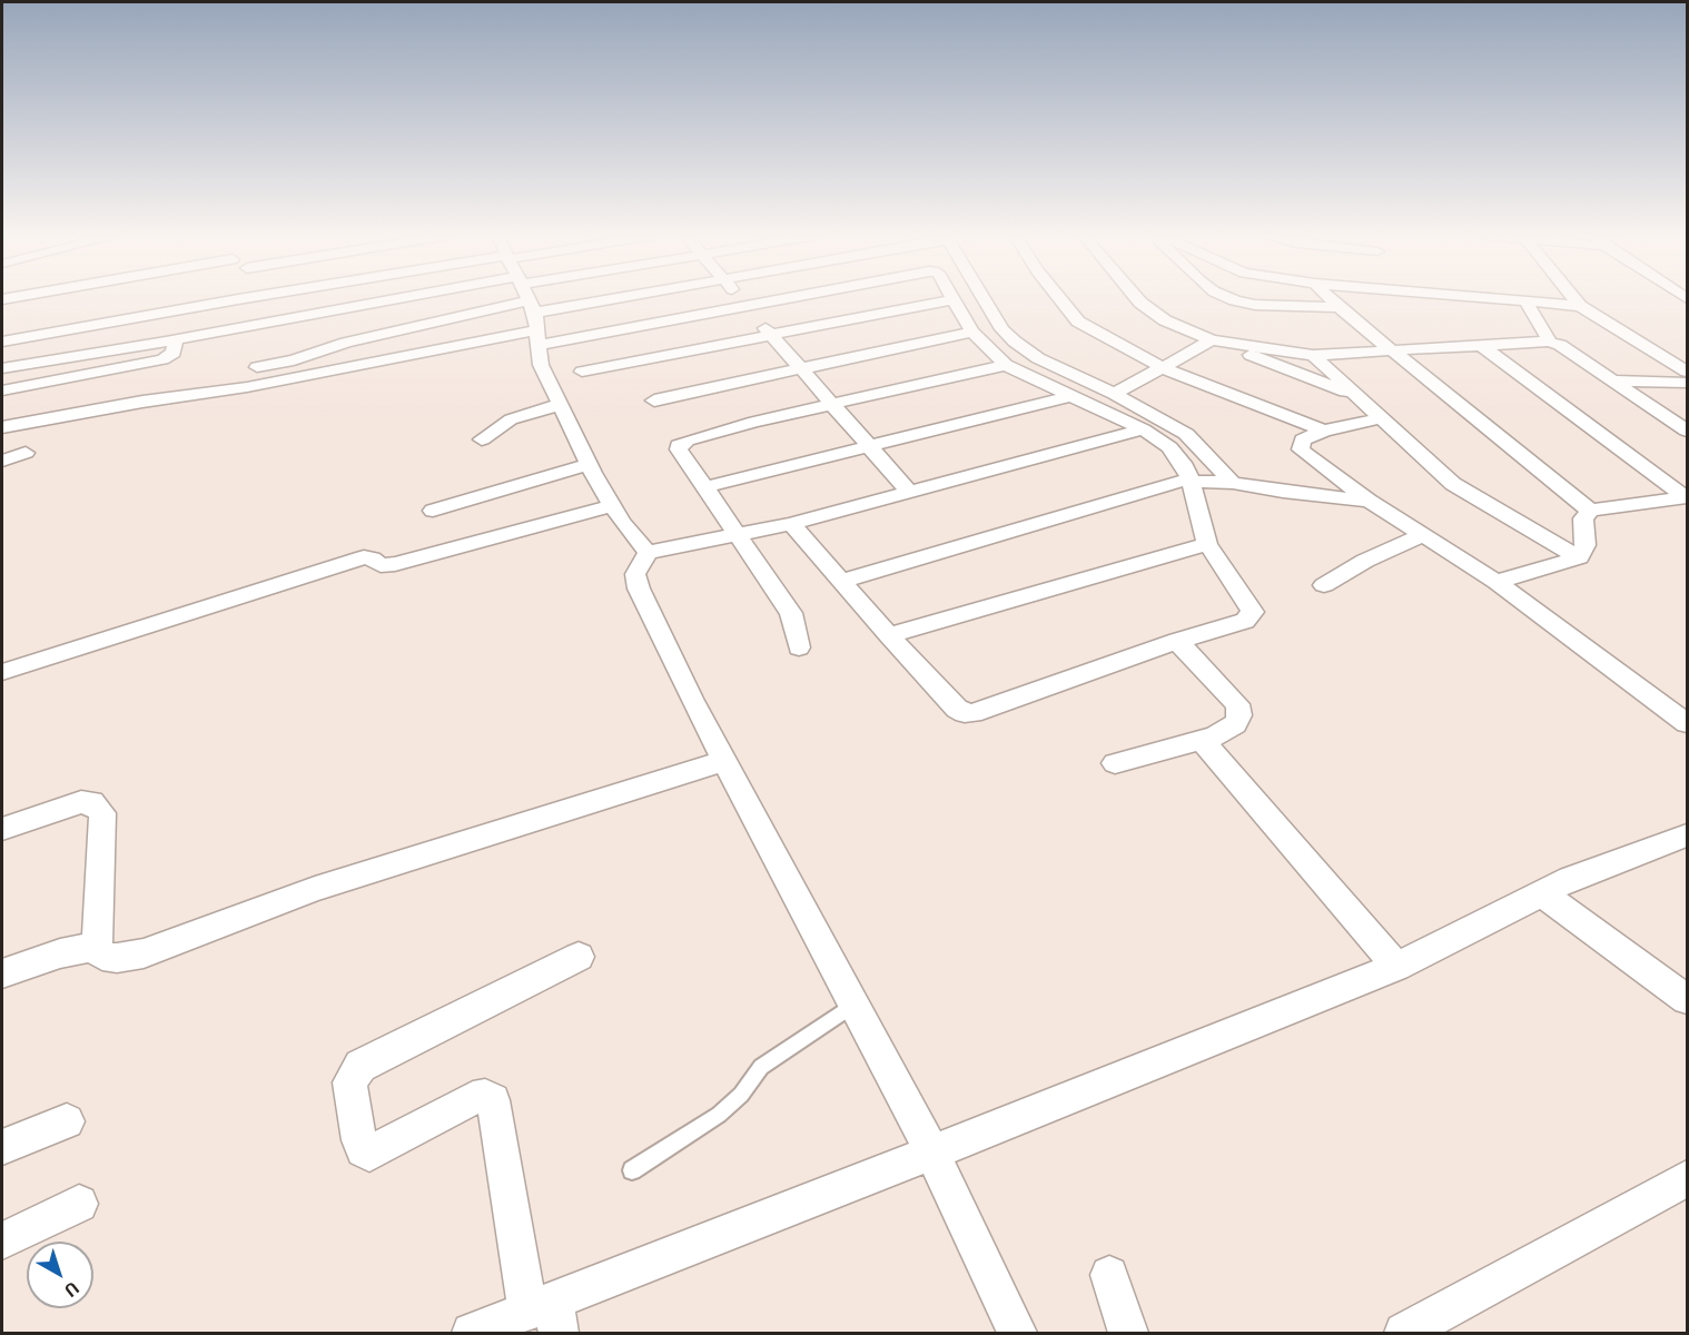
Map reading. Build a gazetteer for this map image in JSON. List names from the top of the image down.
{
  "north": "bottom right"
}
